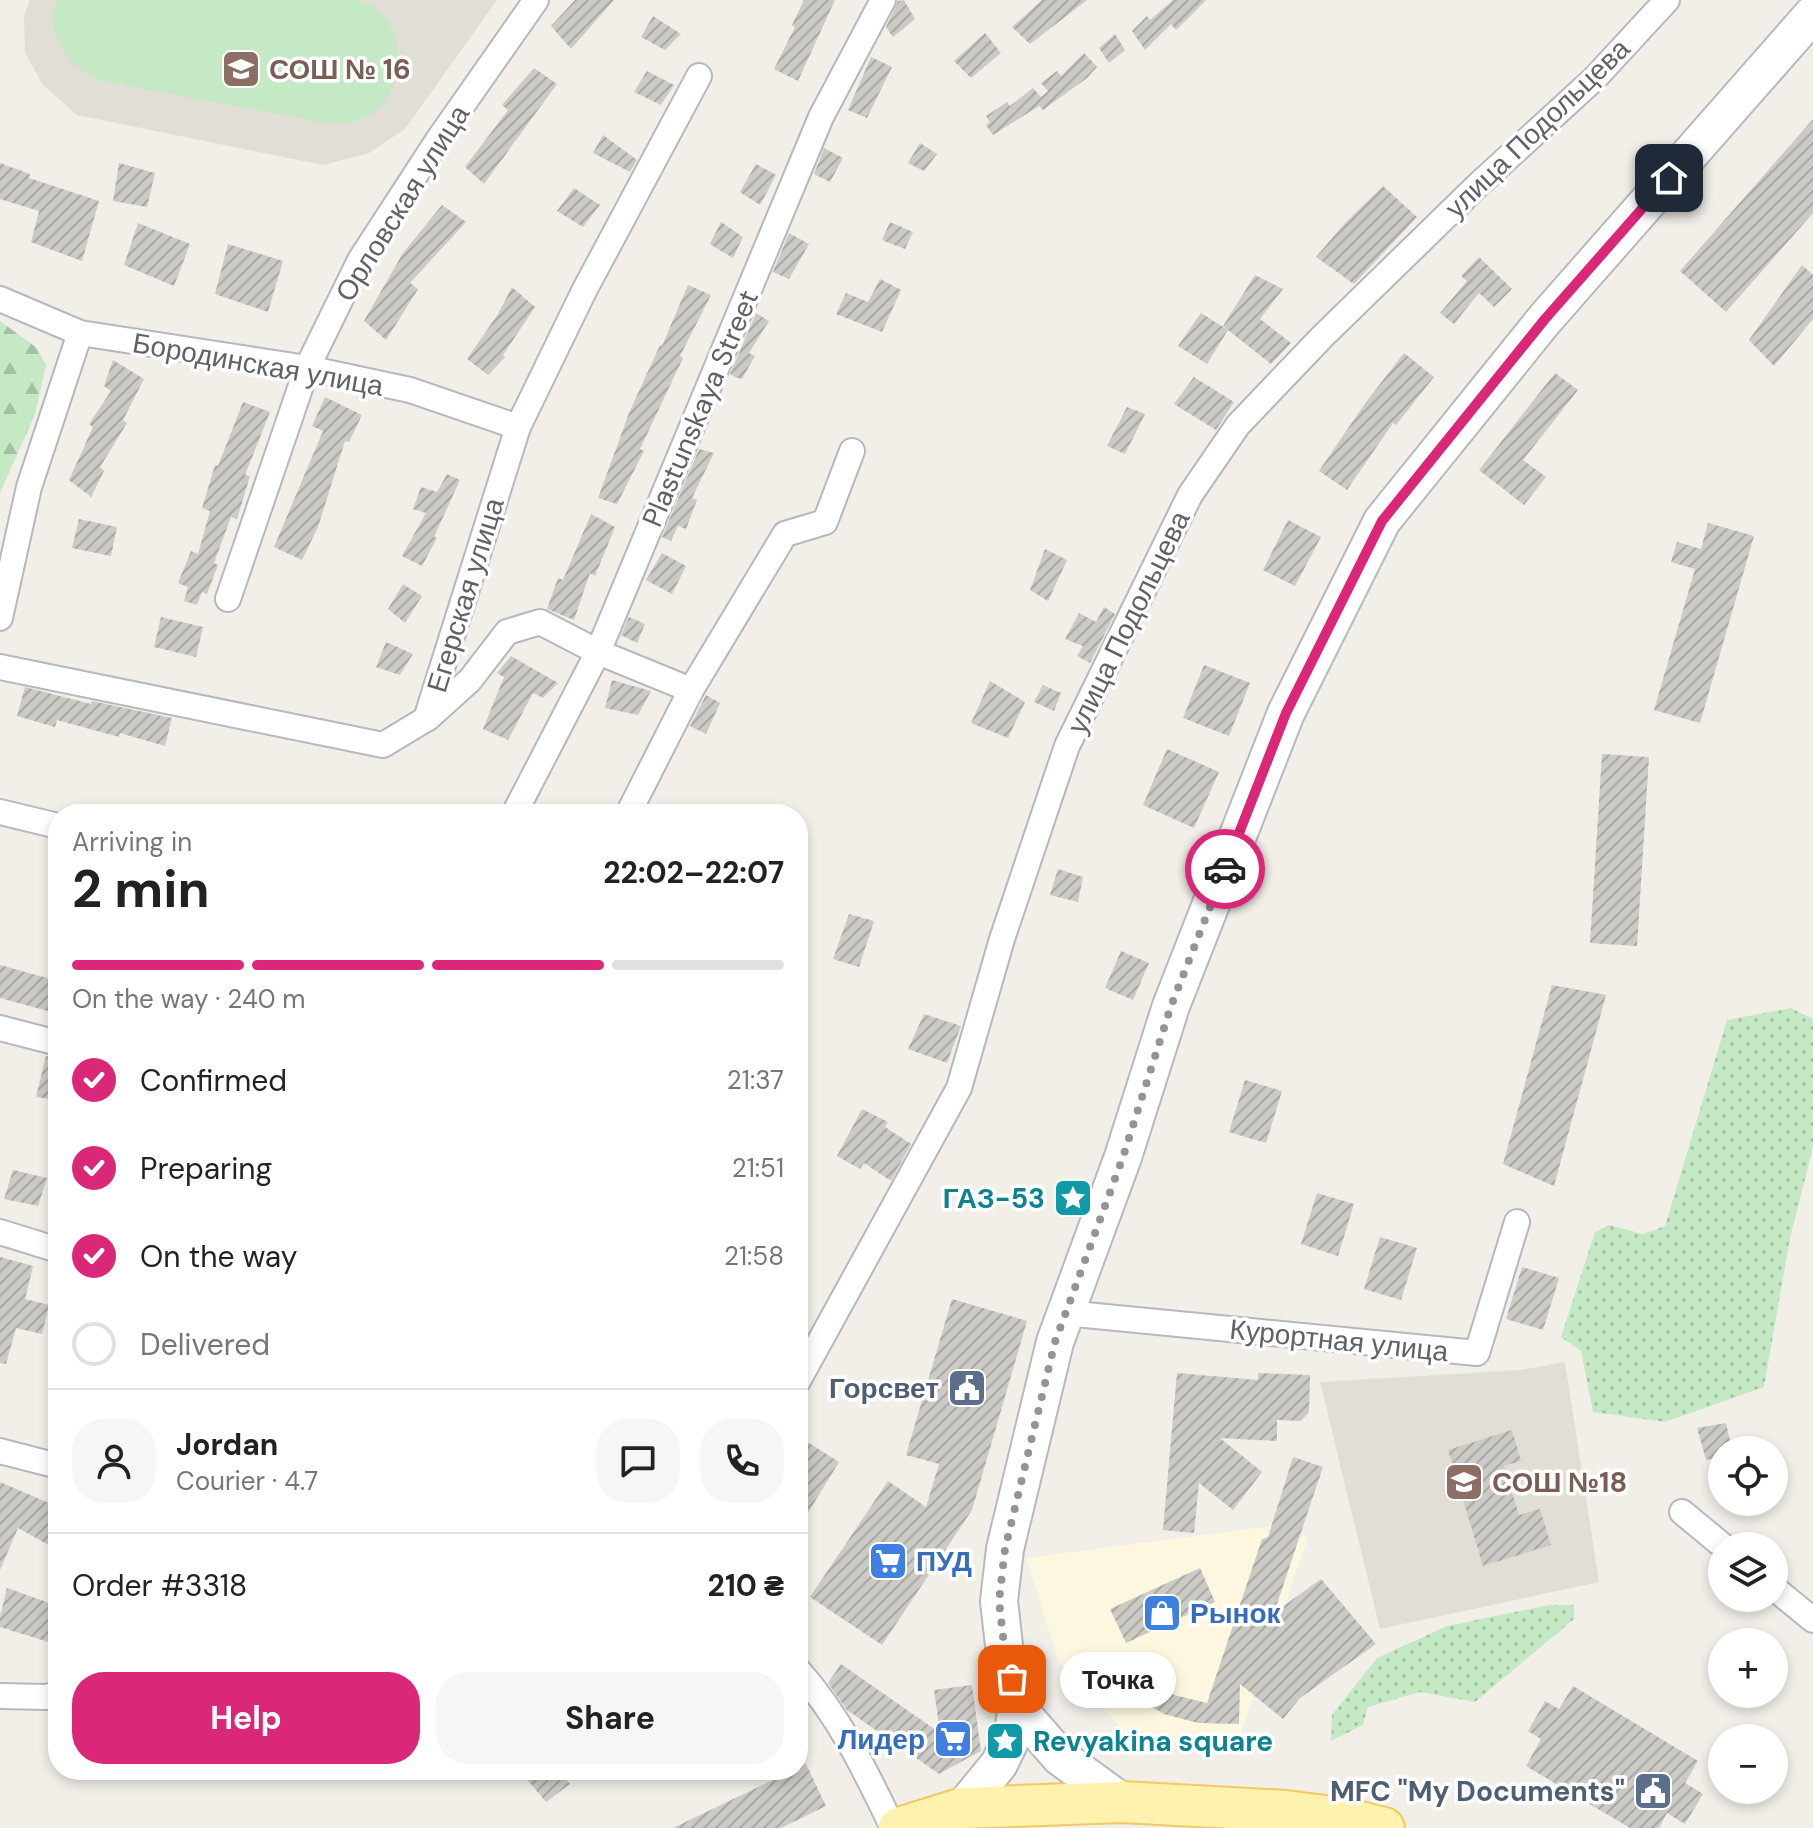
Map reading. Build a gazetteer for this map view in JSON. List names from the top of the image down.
{
  "streets": {
    "street": [
      "улица Подольцева",
      "Орловская улица",
      "Бородинская улица",
      "Plastunskaya Street",
      "Егерская улица",
      "Курортная улица"
    ]
  },
  "crossings": [
    ["Орловская улица", "Бородинская улица"],
    ["Бородинская улица", "Егерская улица"]
  ],
  "places": {
    "school or university": ["СОШ № 16", "СОШ №18"],
    "place": ["ГАЗ-53", "Revyakina square"],
    "public building": ["Горсвет", "MFC \"My Documents\""],
    "supermarket": ["ПУД", "Лидер"],
    "shop": ["Рынок"],
    "other": ["Точка"]
  },
  "page": {
    "heading": ["2 min", "Arriving in", "22:02–22:07"],
    "panel": [
      "Jordan",
      "Courier · 4.7",
      "Order #3318",
      "210 ₴"
    ],
    "bar": "On the way · 240 m",
    "list": [
      ["Confirmed", "21:37"],
      ["Preparing", "21:51"],
      ["On the way", "21:58"],
      "Delivered"
    ],
    "map_buttons": ["+", "−"],
    "bubble": "Точка",
    "buttons": ["Help", "Share"]
  }
}
